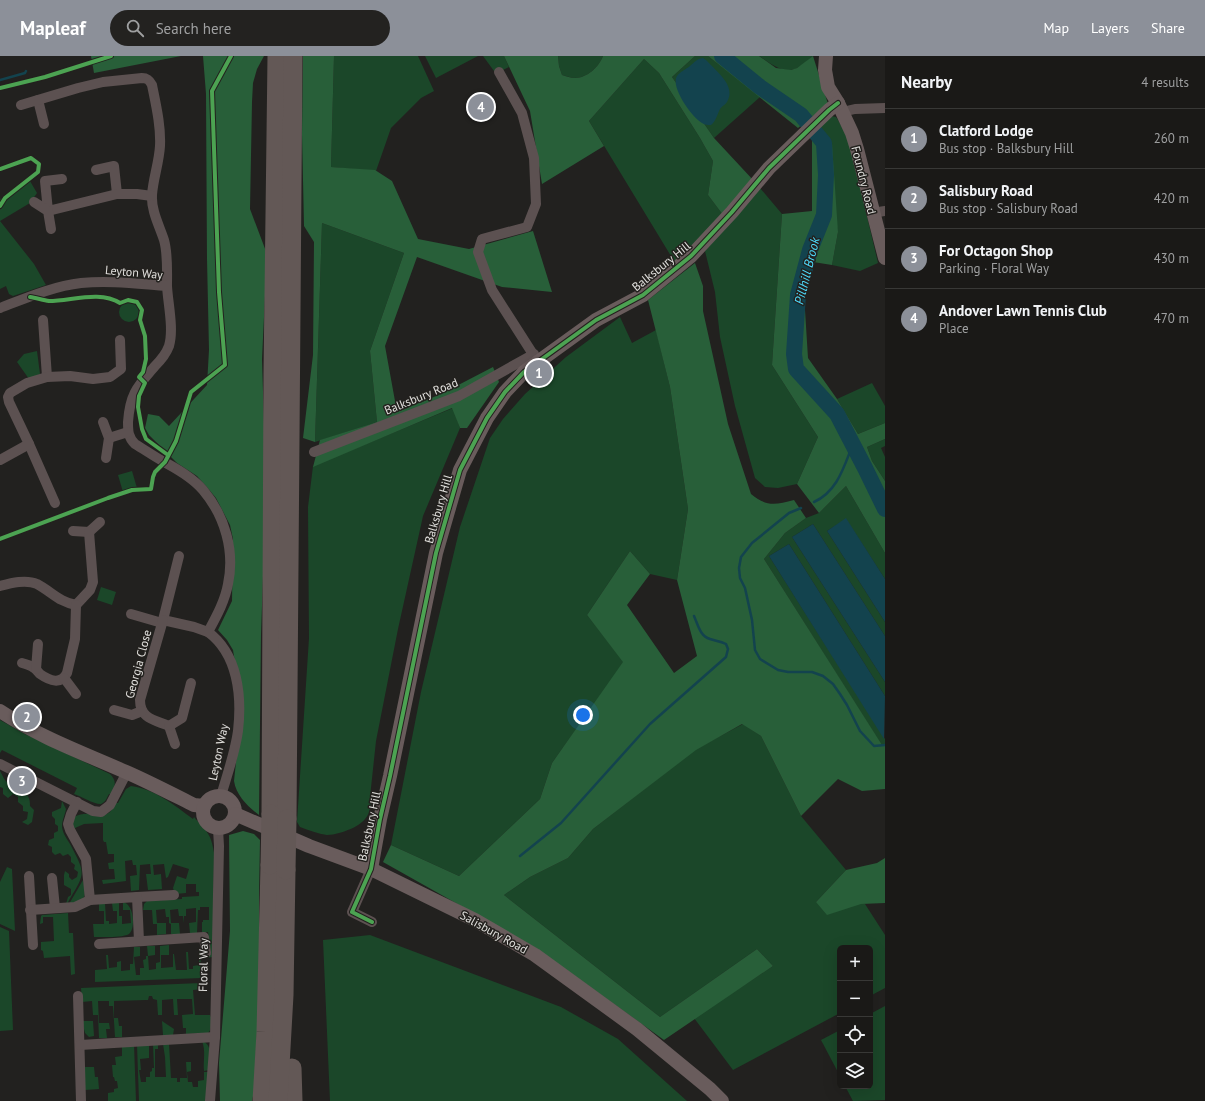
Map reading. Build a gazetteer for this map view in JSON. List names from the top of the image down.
{
  "streets": {
    "street": [
      "Foundry Road",
      "Balksbury Hill",
      "Leyton Way",
      "Balksbury Road",
      "Georgia Close",
      "Salisbury Road",
      "Floral Way"
    ]
  },
  "crossings": [
    ["Foundry Road", "Balksbury Hill"],
    ["Balksbury Hill", "Balksbury Road"],
    ["Balksbury Hill", "Salisbury Road"],
    ["Leyton Way", "Georgia Close"],
    ["Leyton Way", "Salisbury Road"],
    ["Leyton Way", "Floral Way"],
    ["Salisbury Road", "Floral Way"]
  ],
  "water": ["Pillhill Brook"],
  "page": {
    "header": "Mapleaf",
    "search": "Search here",
    "nav": ["Map", "Layers", "Share"],
    "heading": ["Nearby", "4 results"],
    "pins": [
      "4",
      "1",
      "2",
      "3"
    ],
    "list": [
      {
        "mark": "1",
        "name": "Clatford Lodge",
        "note": "Bus stop · Balksbury Hill",
        "value": "260 m"
      },
      {
        "mark": "2",
        "name": "Salisbury Road",
        "note": "Bus stop · Salisbury Road",
        "value": "420 m"
      },
      {
        "mark": "3",
        "name": "For Octagon Shop",
        "note": "Parking · Floral Way",
        "value": "430 m"
      },
      {
        "mark": "4",
        "name": "Andover Lawn Tennis Club",
        "note": "Place",
        "value": "470 m"
      }
    ],
    "map_buttons": ["+", "−"]
  }
}
